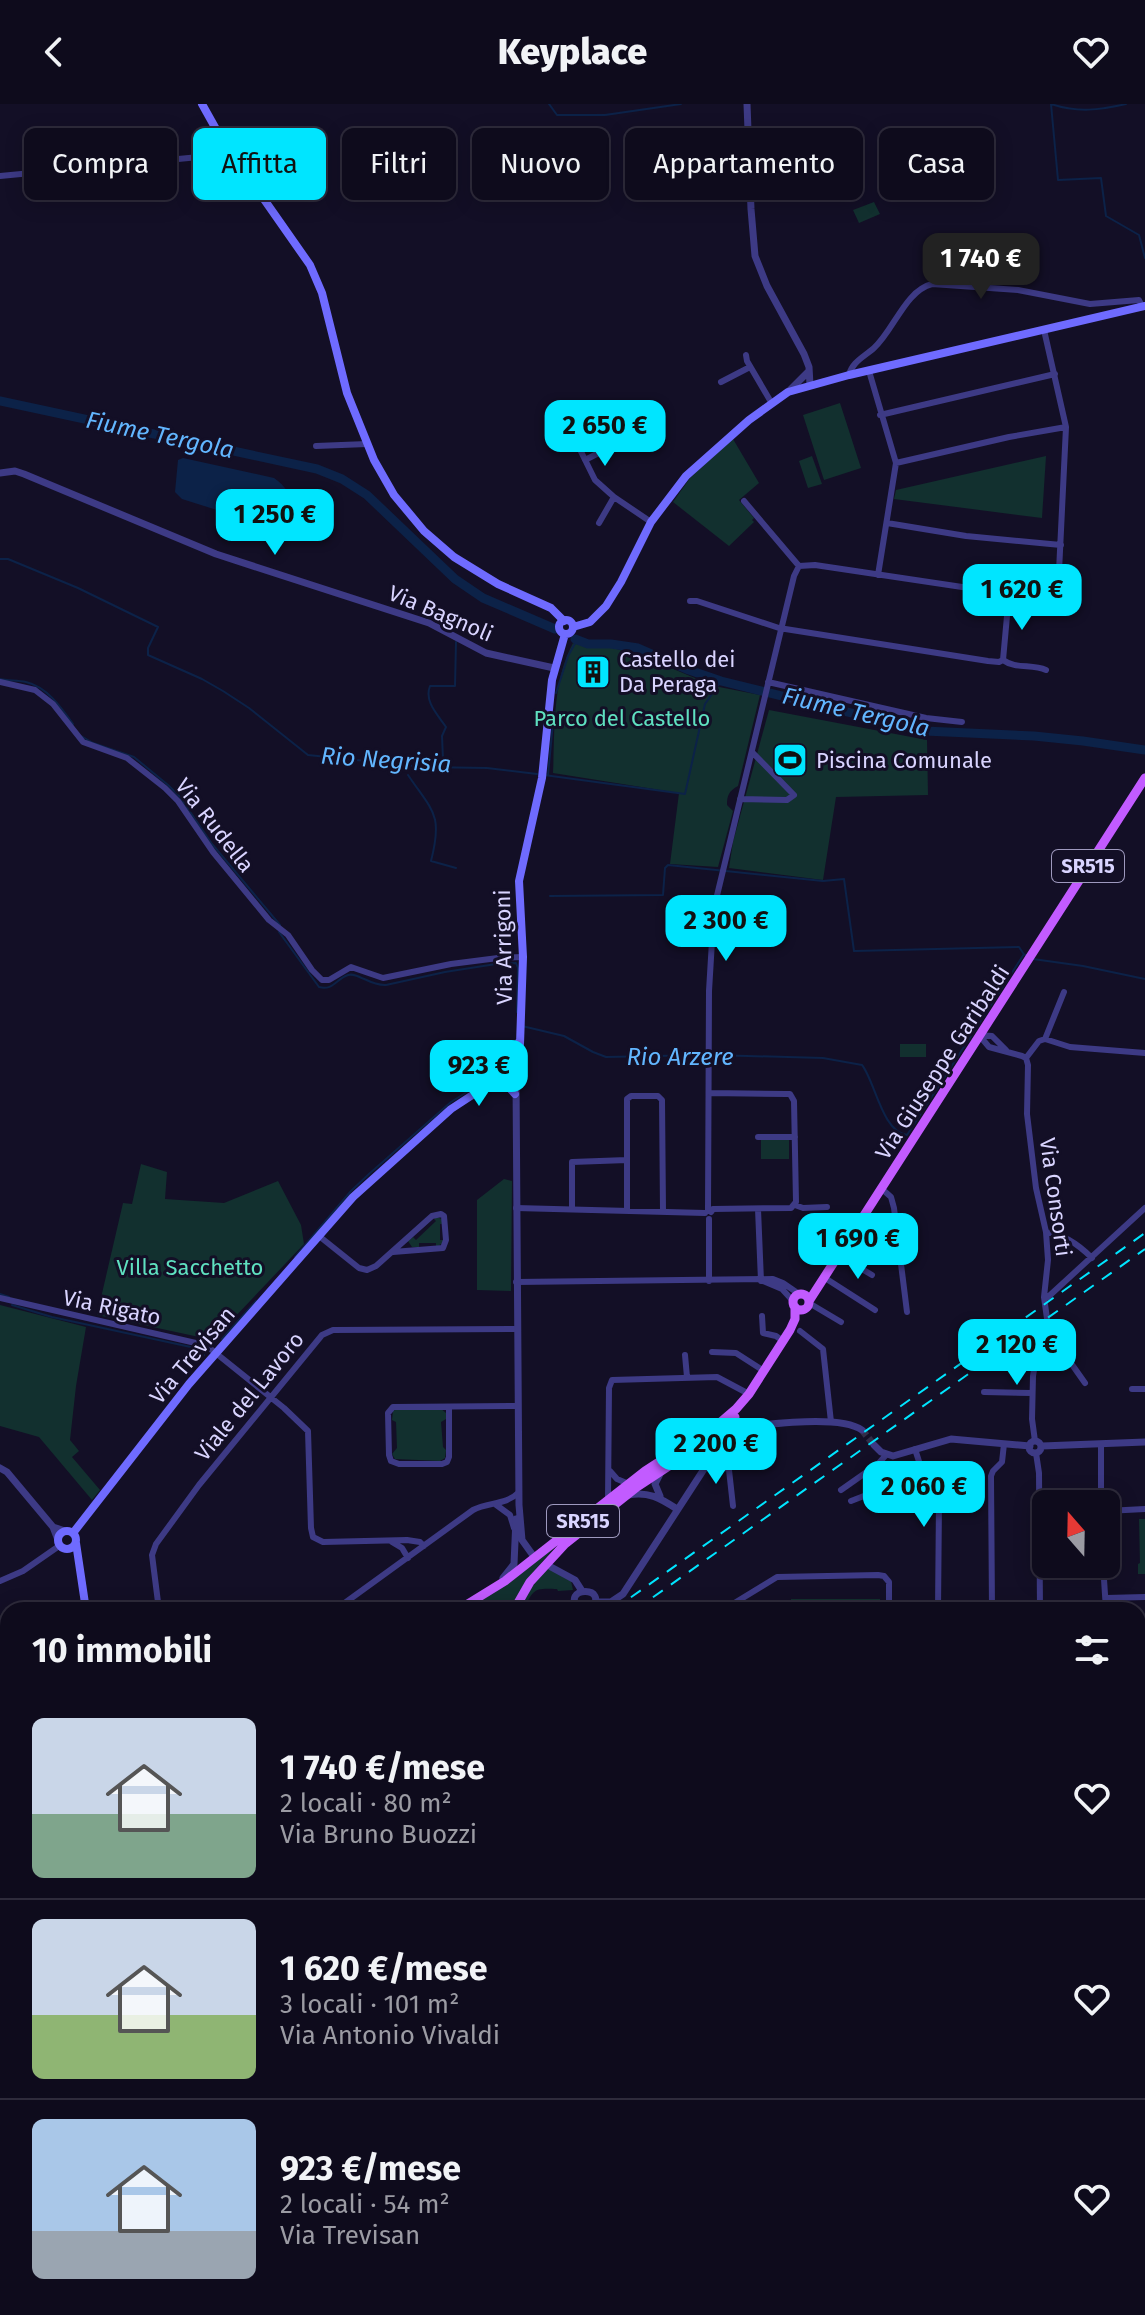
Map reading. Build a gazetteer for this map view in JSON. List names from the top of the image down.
{
  "streets": {
    "main road": [
      "SR515",
      "Via Arrigoni",
      "Via Giuseppe Garibaldi",
      "Via Trevisan"
    ],
    "street": [
      "Via Bagnoli",
      "Via Rudella",
      "Via Consorti",
      "Via Rigato",
      "Viale del Lavoro"
    ]
  },
  "crossings": [
    ["Via Bagnoli", "Via Arrigoni"],
    ["Via Rudella", "Via Arrigoni"],
    ["SR515", "Via Arrigoni"],
    ["SR515", "Via Giuseppe Garibaldi"],
    ["Via Arrigoni", "Via Trevisan"],
    ["Via Arrigoni", "Viale del Lavoro"],
    ["Via Rigato", "Via Trevisan"]
  ],
  "water": ["Fiume Tergola", "Rio Negrisia", "Rio Arzere"],
  "parks": ["Parco del Castello", "Villa Sacchetto"],
  "places": {
    "building": ["Castello dei Da Peraga"],
    "sports": ["Piscina Comunale"]
  },
  "north": "top",
  "page": {
    "header": "Keyplace",
    "chip": [
      "Compra",
      "Affitta",
      "Filtri",
      "Nuovo",
      "Appartamento",
      "Casa"
    ],
    "price": [
      "1 740 €",
      "2 650 €",
      "1 250 €",
      "1 620 €",
      "2 300 €",
      "923 €",
      "1 690 €",
      "2 120 €",
      "2 200 €",
      "2 060 €"
    ],
    "heading": "10 immobili",
    "list": [
      {
        "name": "1 740 €/mese",
        "note": "2 locali · 80 m² · Via Bruno Buozzi"
      },
      {
        "name": "1 620 €/mese",
        "note": "3 locali · 101 m² · Via Antonio Vivaldi"
      },
      {
        "name": "923 €/mese",
        "note": "2 locali · 54 m² · Via Trevisan"
      }
    ]
  }
}
